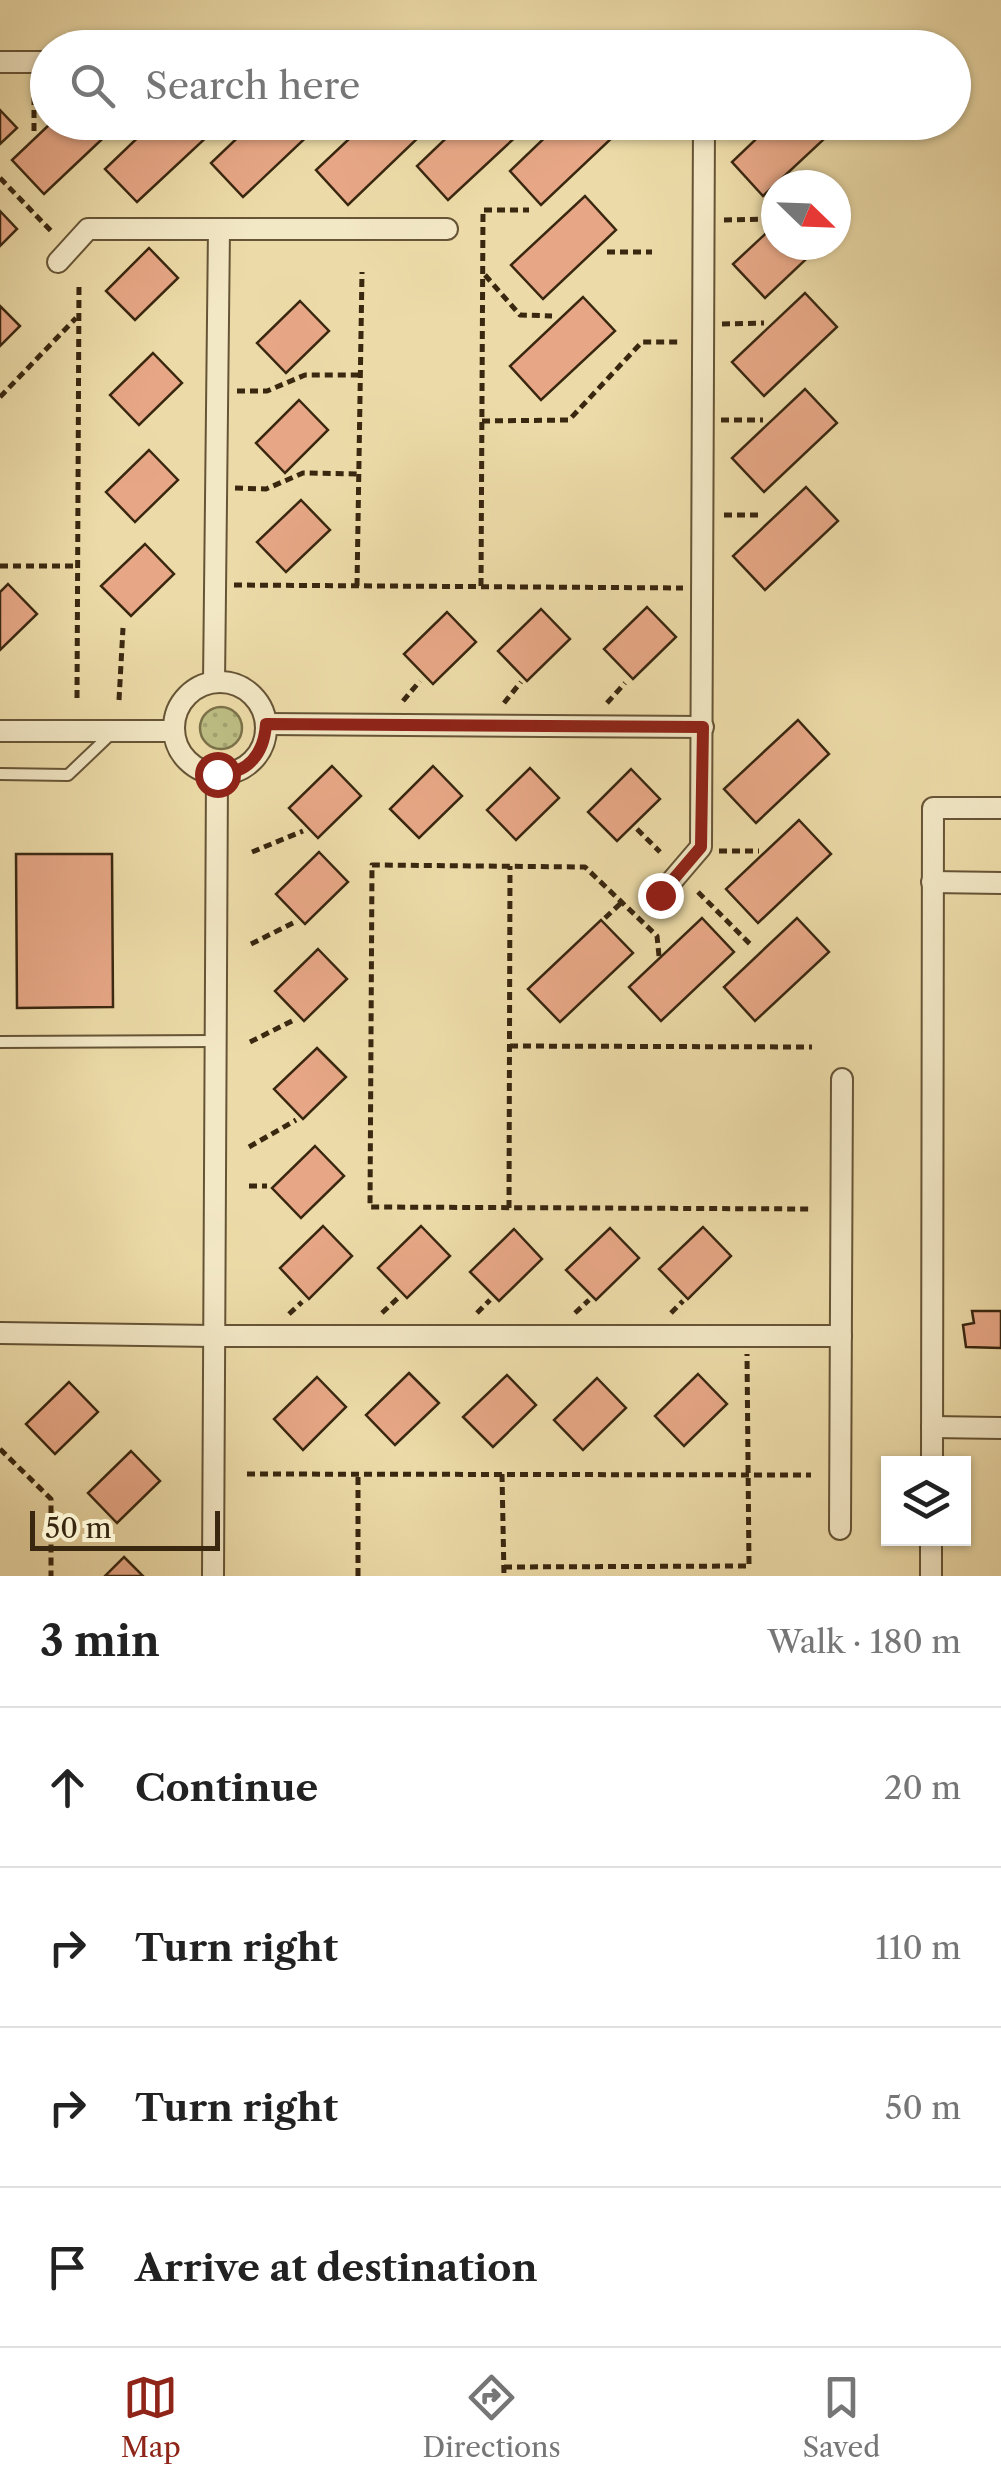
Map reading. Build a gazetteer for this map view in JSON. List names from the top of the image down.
{
  "scale_bar": "50 m",
  "north": "bottom right",
  "page": {
    "search": "Search here",
    "scale": "50 m",
    "heading": ["3 min", "Walk · 180 m"],
    "list": [
      ["Continue", "20 m"],
      ["Turn right", "110 m"],
      ["Turn right", "50 m"],
      "Arrive at destination"
    ],
    "nav": ["Map", "Directions", "Saved"]
  }
}
